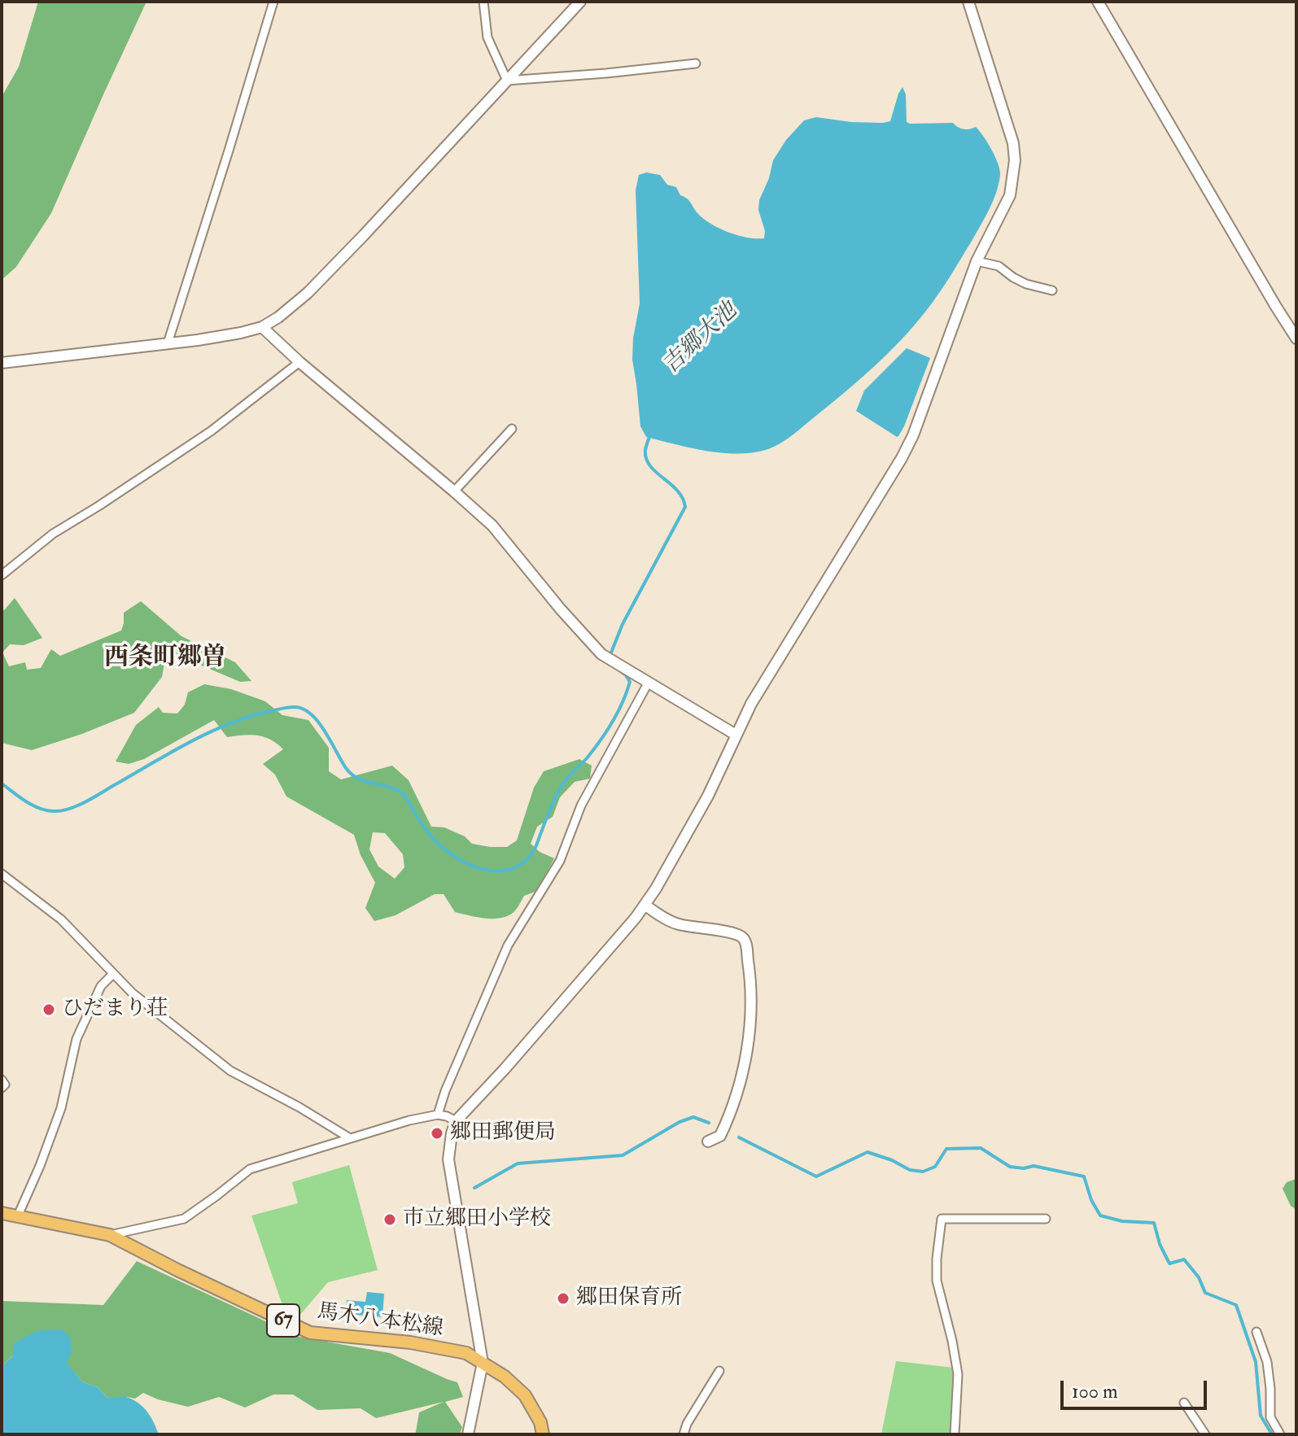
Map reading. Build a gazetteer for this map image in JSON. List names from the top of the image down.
{
  "streets": {
    "main road": ["67", "馬木八本松線"]
  },
  "districts": ["西条町郷曽"],
  "water": ["吉郷大池"],
  "places": [
    "ひだまり荘",
    "郷田郵便局",
    "市立郷田小学校",
    "郷田保育所"
  ],
  "scale_bar": "100 m"
}
